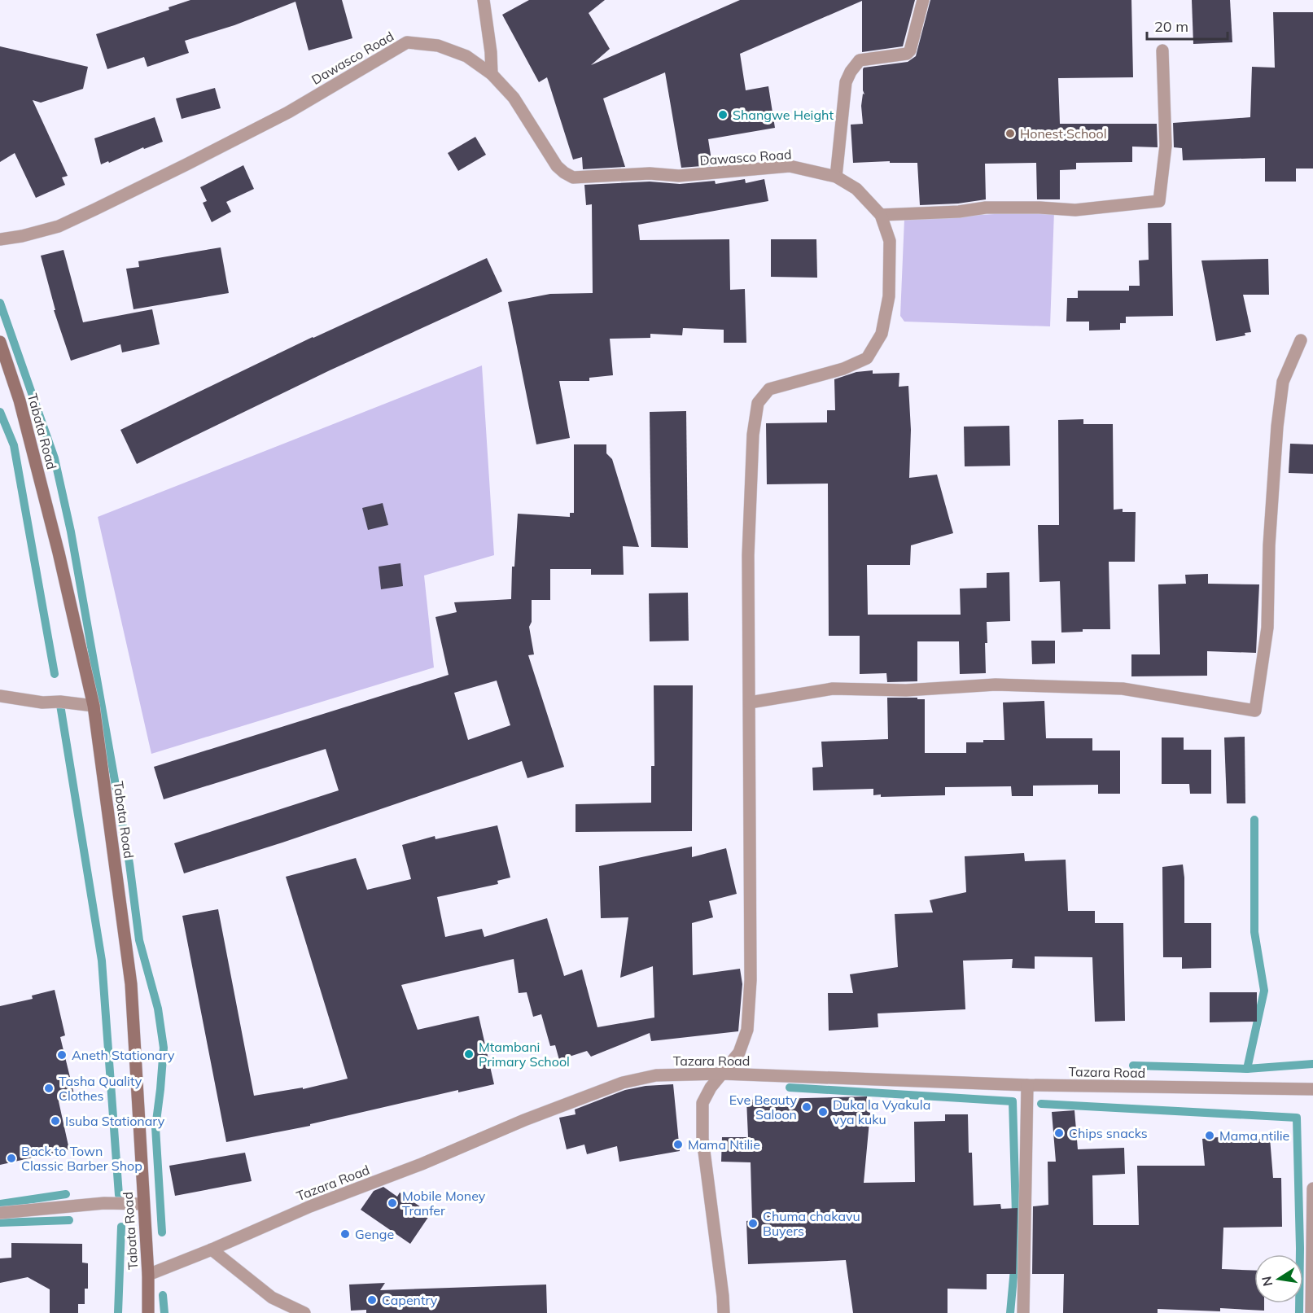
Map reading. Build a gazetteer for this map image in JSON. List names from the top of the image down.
{
  "streets": {
    "main road": ["Tabata Road"],
    "street": ["Dawasco Road", "Tazara Road"]
  },
  "crossings": [
    ["Tabata Road", "Tazara Road"]
  ],
  "places": [
    "Shangwe Height",
    "Honest School",
    "Mtambani Primary School",
    "Aneth Stationary",
    "Tasha Quality Clothes",
    "Eve Beauty Saloon",
    "Duka la Vyakula vya kuku",
    "Isuba Stationary",
    "Chips snacks",
    "Mama ntilie",
    "Mama Ntilie",
    "Back to Town Classic Barber Shop",
    "Mobile Money Tranfer",
    "Chuma chakavu Buyers",
    "Genge",
    "Capentry"
  ],
  "scale_bar": "20 m",
  "north": "left"
}
